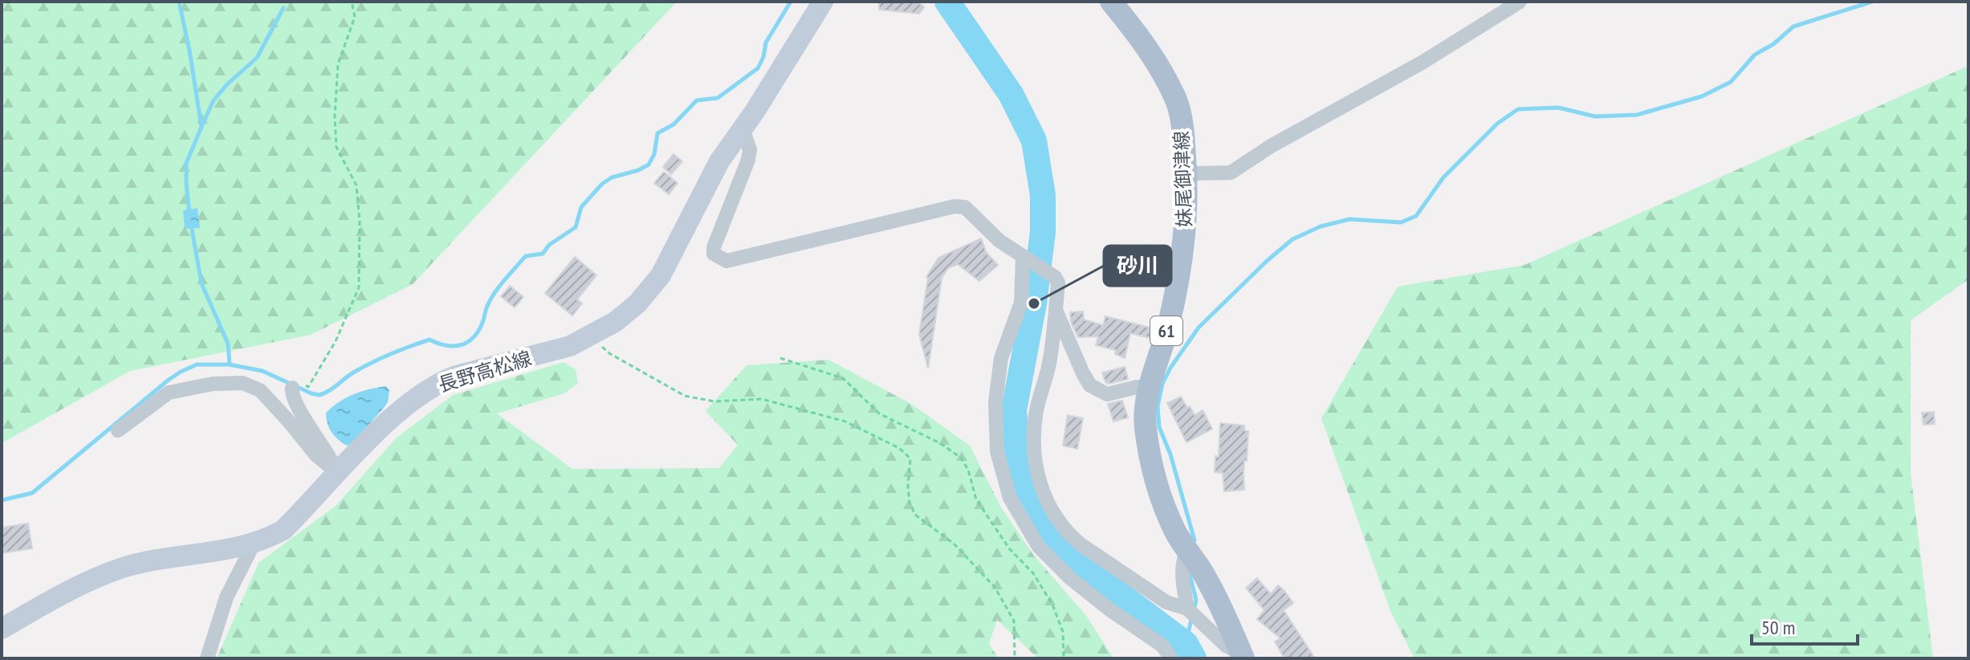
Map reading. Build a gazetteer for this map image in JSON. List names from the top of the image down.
{
  "streets": {
    "main road": ["妹尾御津線", "61", "長野高松線"]
  },
  "places": ["砂川"],
  "scale_bar": "50 m"
}
